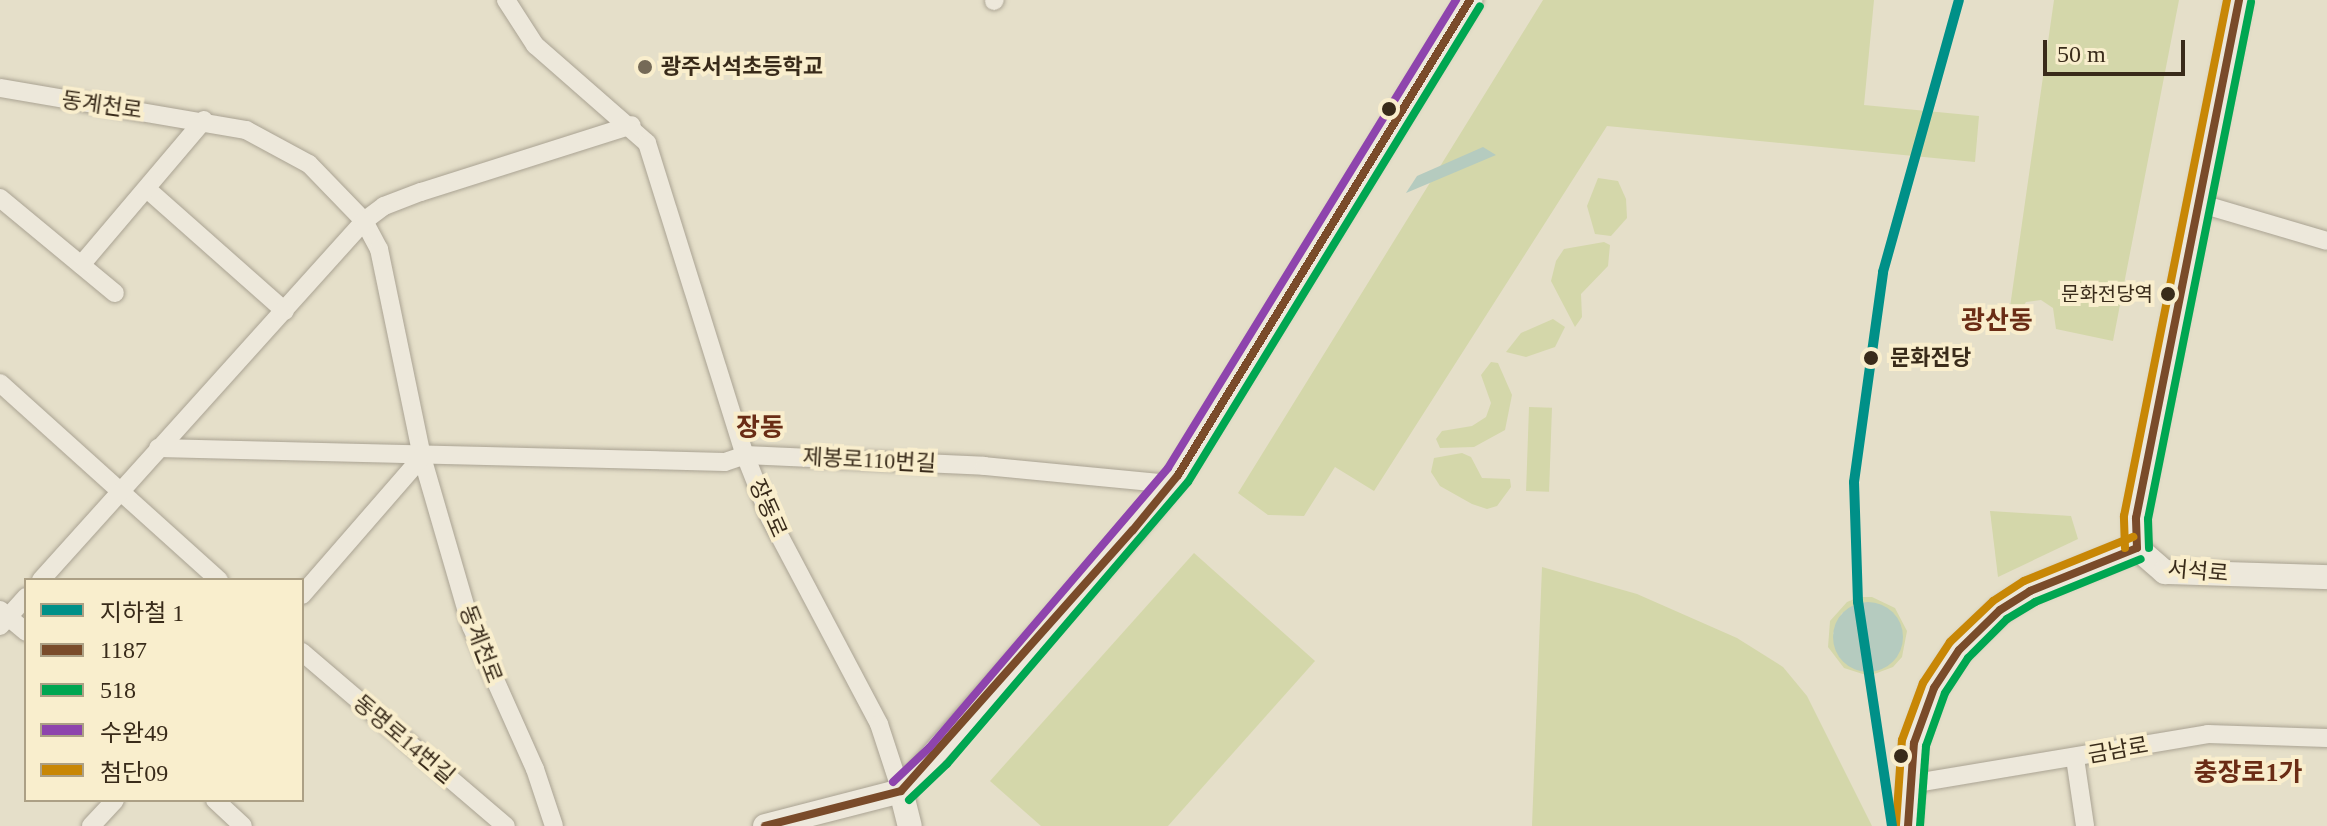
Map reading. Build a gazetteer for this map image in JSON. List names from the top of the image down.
{
  "streets": {
    "street": [
      "동계천로",
      "제봉로110번길",
      "장동로",
      "서석로",
      "동명로14번길",
      "금남로"
    ]
  },
  "crossings": [
    ["동계천로", "제봉로110번길"],
    ["제봉로110번길", "장동로"],
    ["서석로", "금남로"]
  ],
  "districts": ["광산동", "장동", "충장로1가"],
  "places": ["광주서석초등학교", "문화전당역", "문화전당"],
  "lines": [
    "metro line 1",
    "transit line 1187",
    "transit line 수완49",
    "transit line 첨단09",
    "transit line 518"
  ],
  "legend": [
    "지하철 1",
    "1187",
    "518",
    "수완49",
    "첨단09"
  ],
  "scale_bar": "50 m"
}
